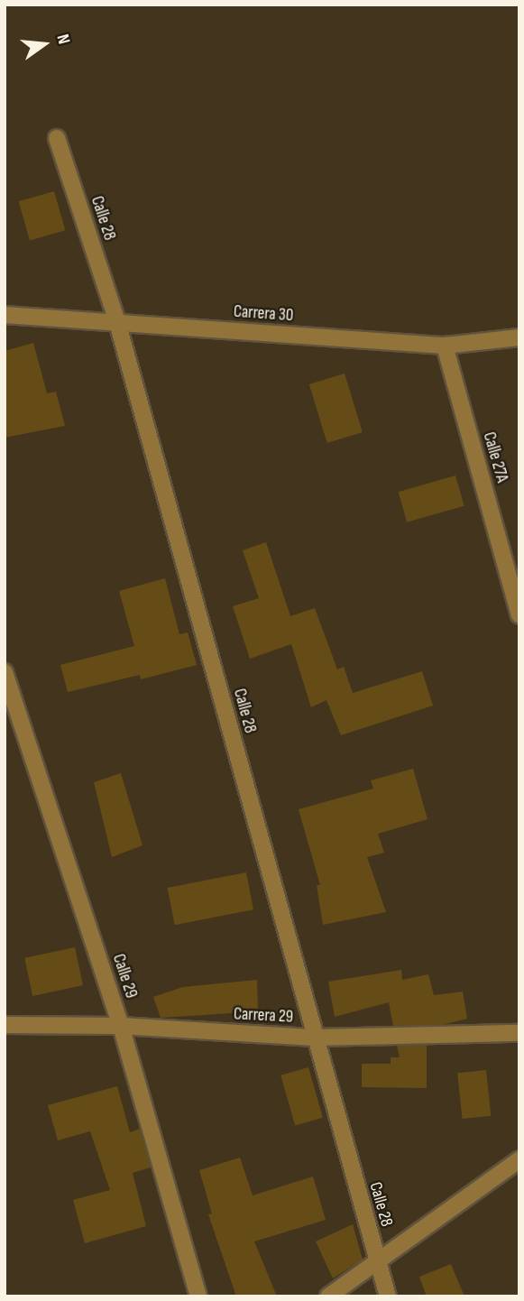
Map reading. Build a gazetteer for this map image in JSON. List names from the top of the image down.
{
  "streets": {
    "street": [
      "Calle 28",
      "Carrera 30",
      "Calle 27A",
      "Calle 29",
      "Carrera 29"
    ]
  },
  "crossings": [
    ["Calle 28", "Carrera 30"],
    ["Calle 28", "Carrera 29"],
    ["Carrera 30", "Calle 27A"],
    ["Calle 29", "Carrera 29"]
  ],
  "north": "right"
}
